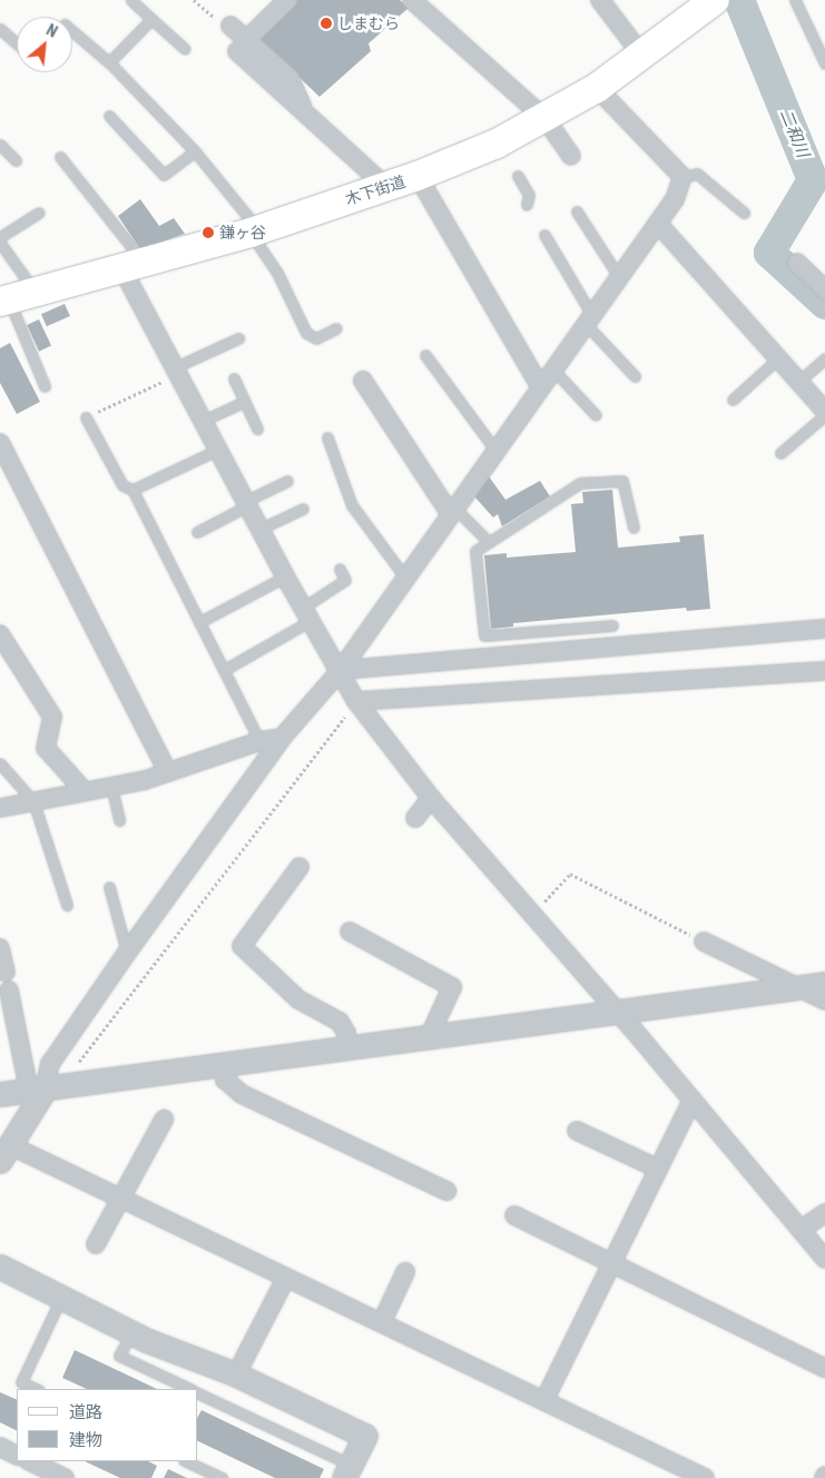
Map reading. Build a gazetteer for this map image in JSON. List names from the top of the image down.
{
  "streets": {
    "main road": ["木下街道"]
  },
  "water": ["二和川"],
  "places": ["しまむら", "鎌ヶ谷"],
  "legend": ["道路", "建物"],
  "north": "top right"
}
